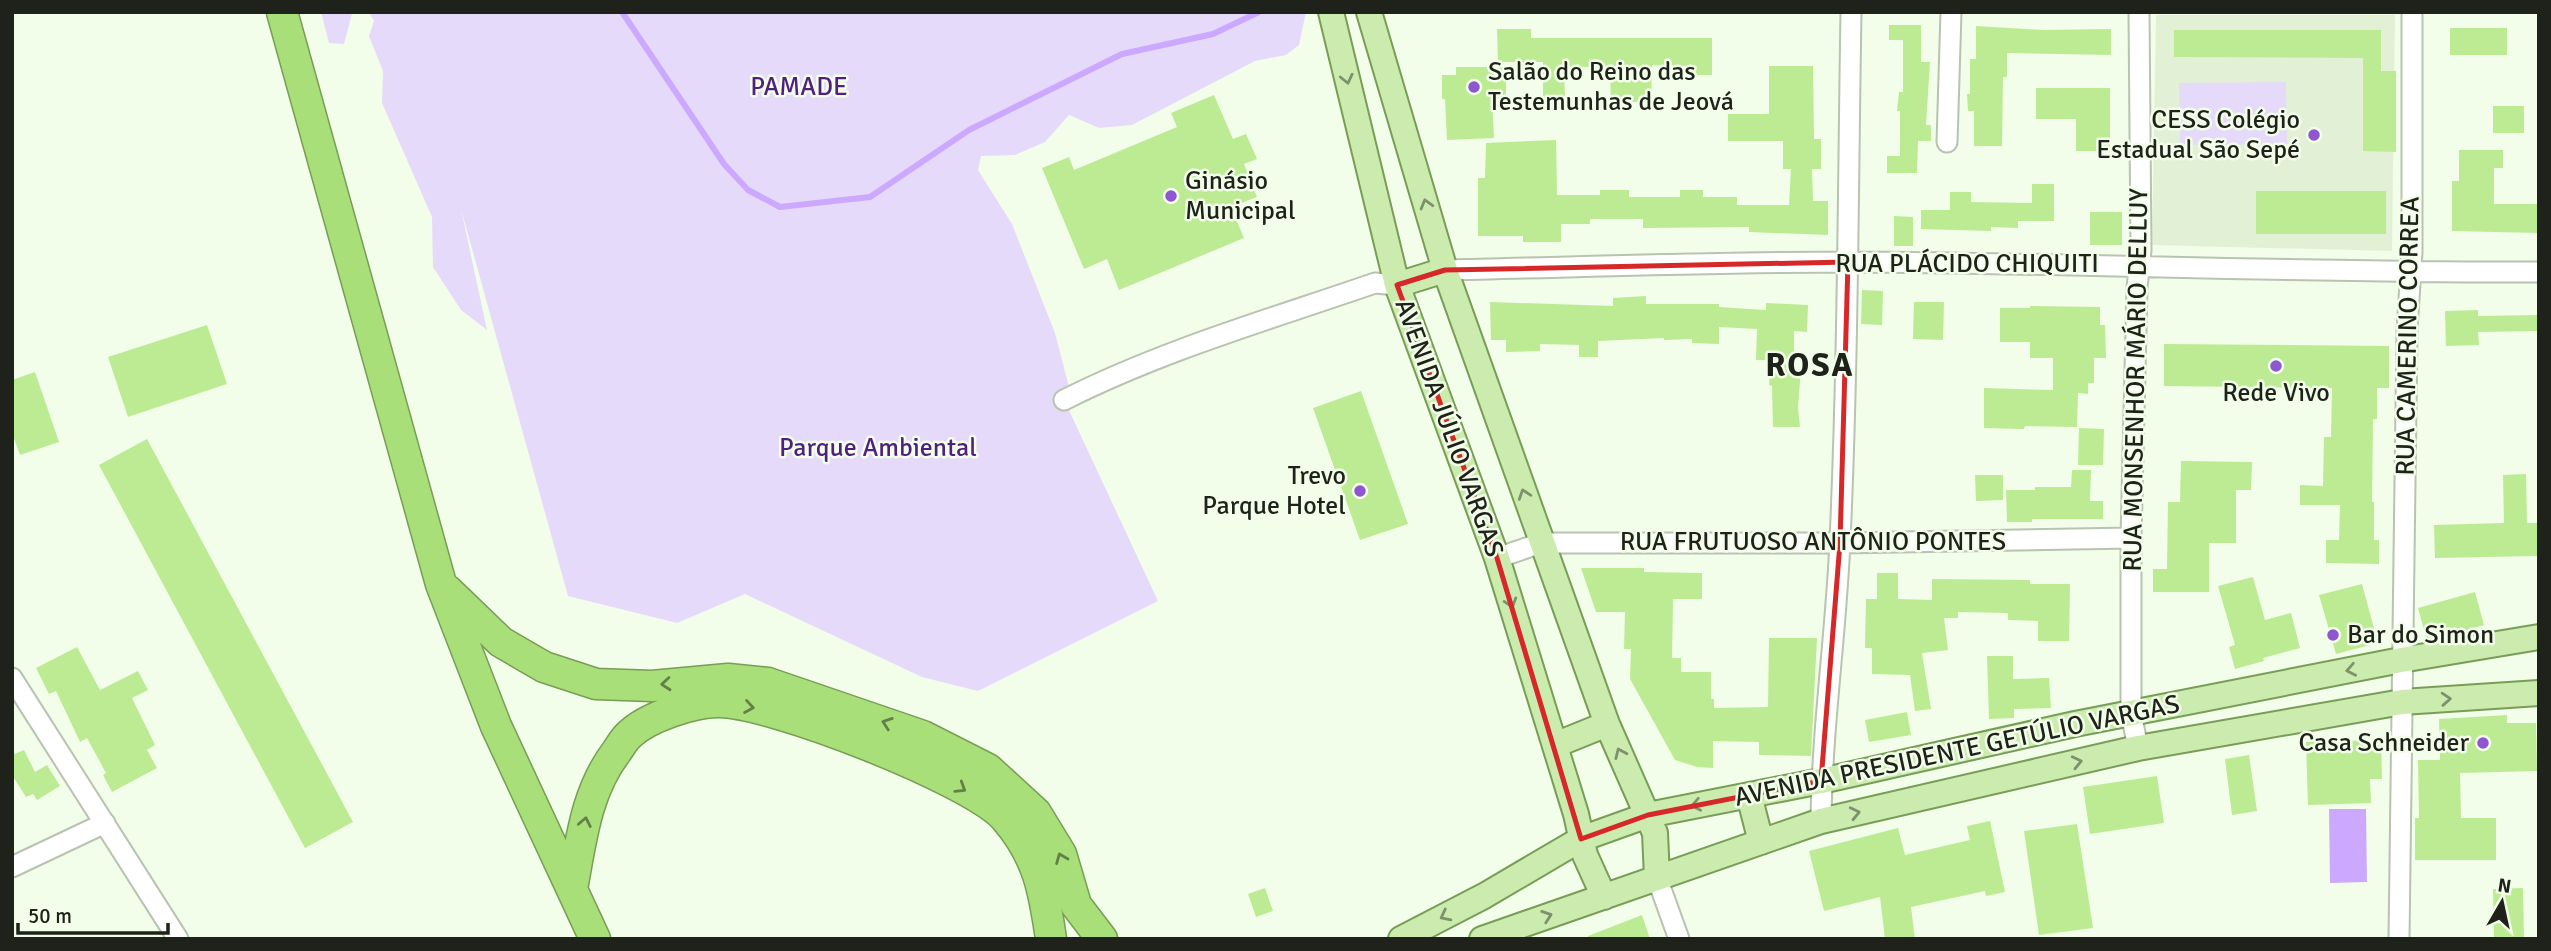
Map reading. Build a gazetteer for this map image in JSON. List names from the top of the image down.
{
  "streets": {
    "main road": ["RUA PLÁCIDO CHIQUITI", "AVENIDA JÚLIO VARGAS", "AVENIDA PRESIDENTE GETÚLIO VARGAS"],
    "street": ["RUA CAMERINO CORREA", "RUA MONSENHOR MÁRIO DELLUY", "RUA FRUTUOSO ANTÔNIO PONTES"]
  },
  "crossings": [
    ["RUA PLÁCIDO CHIQUITI", "RUA CAMERINO CORREA"],
    ["RUA PLÁCIDO CHIQUITI", "RUA MONSENHOR MÁRIO DELLUY"],
    ["RUA PLÁCIDO CHIQUITI", "AVENIDA JÚLIO VARGAS"],
    ["RUA CAMERINO CORREA", "AVENIDA PRESIDENTE GETÚLIO VARGAS"],
    ["RUA MONSENHOR MÁRIO DELLUY", "RUA FRUTUOSO ANTÔNIO PONTES"],
    ["RUA MONSENHOR MÁRIO DELLUY", "AVENIDA PRESIDENTE GETÚLIO VARGAS"],
    ["AVENIDA JÚLIO VARGAS", "RUA FRUTUOSO ANTÔNIO PONTES"],
    ["AVENIDA JÚLIO VARGAS", "AVENIDA PRESIDENTE GETÚLIO VARGAS"]
  ],
  "districts": ["ROSA"],
  "parks": ["PAMADE", "Parque Ambiental"],
  "places": [
    "Salão do Reino das Testemunhas de Jeová",
    "CESS Colégio Estadual São Sepé",
    "Ginásio Municipal",
    "Rede Vivo",
    "Trevo Parque Hotel",
    "Bar do Simon",
    "Casa Schneider"
  ],
  "scale_bar": "50 m",
  "north": "top"
}
